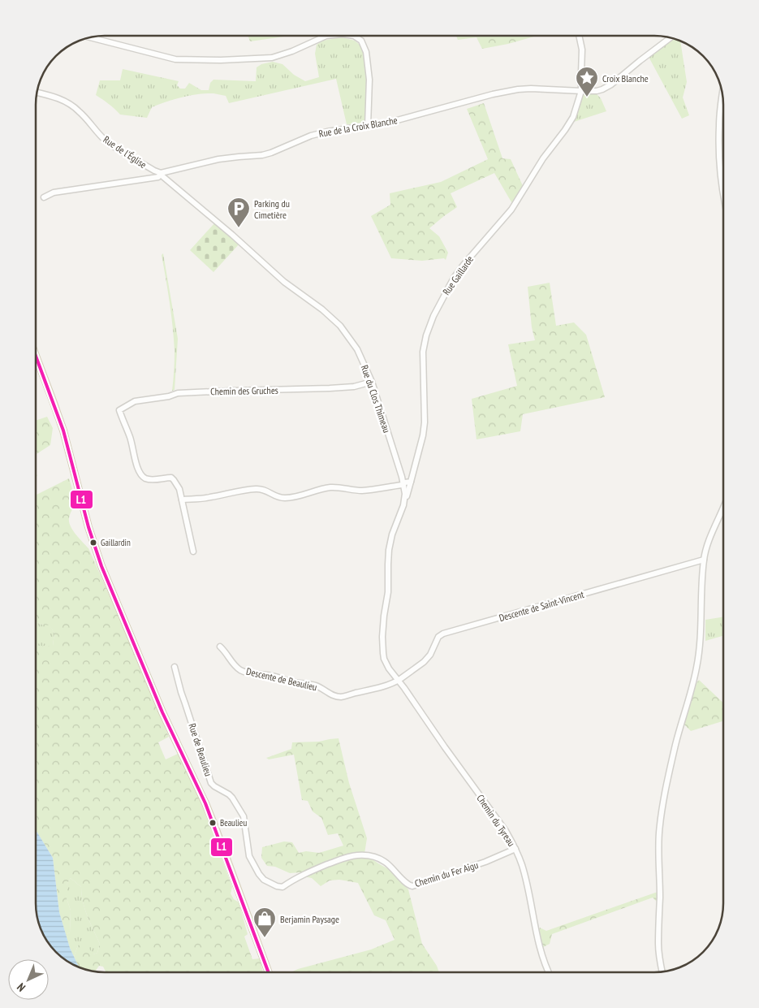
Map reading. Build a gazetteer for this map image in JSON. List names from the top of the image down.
{
  "streets": {
    "street": [
      "Rue de la Croix Blanche",
      "Rue de l'Église",
      "Rue Gaillarde",
      "Chemin des Gruches",
      "Rue du Clos Thimeau",
      "Descente de Saint-Vincent",
      "Descente de Beaulieu",
      "Rue de Beaulieu",
      "Chemin du Tyreau",
      "Chemin du Fer Aigu"
    ]
  },
  "crossings": [
    ["Rue de la Croix Blanche", "Rue de l'Église"],
    ["Rue de la Croix Blanche", "Rue Gaillarde"],
    ["Rue de la Croix Blanche", "Rue du Clos Thimeau"],
    ["Rue de l'Église", "Rue du Clos Thimeau"],
    ["Rue Gaillarde", "Rue du Clos Thimeau"],
    ["Chemin des Gruches", "Rue du Clos Thimeau"],
    ["Rue du Clos Thimeau", "Descente de Saint-Vincent"],
    ["Rue du Clos Thimeau", "Descente de Beaulieu"],
    ["Rue du Clos Thimeau", "Chemin du Tyreau"],
    ["Descente de Saint-Vincent", "Descente de Beaulieu"],
    ["Descente de Saint-Vincent", "Chemin du Tyreau"],
    ["Descente de Beaulieu", "Chemin du Tyreau"],
    ["Rue de Beaulieu", "Chemin du Fer Aigu"],
    ["Chemin du Tyreau", "Chemin du Fer Aigu"]
  ],
  "places": {
    "place": ["Croix Blanche"],
    "parking": ["Parking du Cimetière"],
    "other": ["Gaillardin", "Beaulieu"],
    "shop": ["Berjamin Paysage"]
  },
  "lines": ["transit line L1"],
  "north": "bottom left"
}
